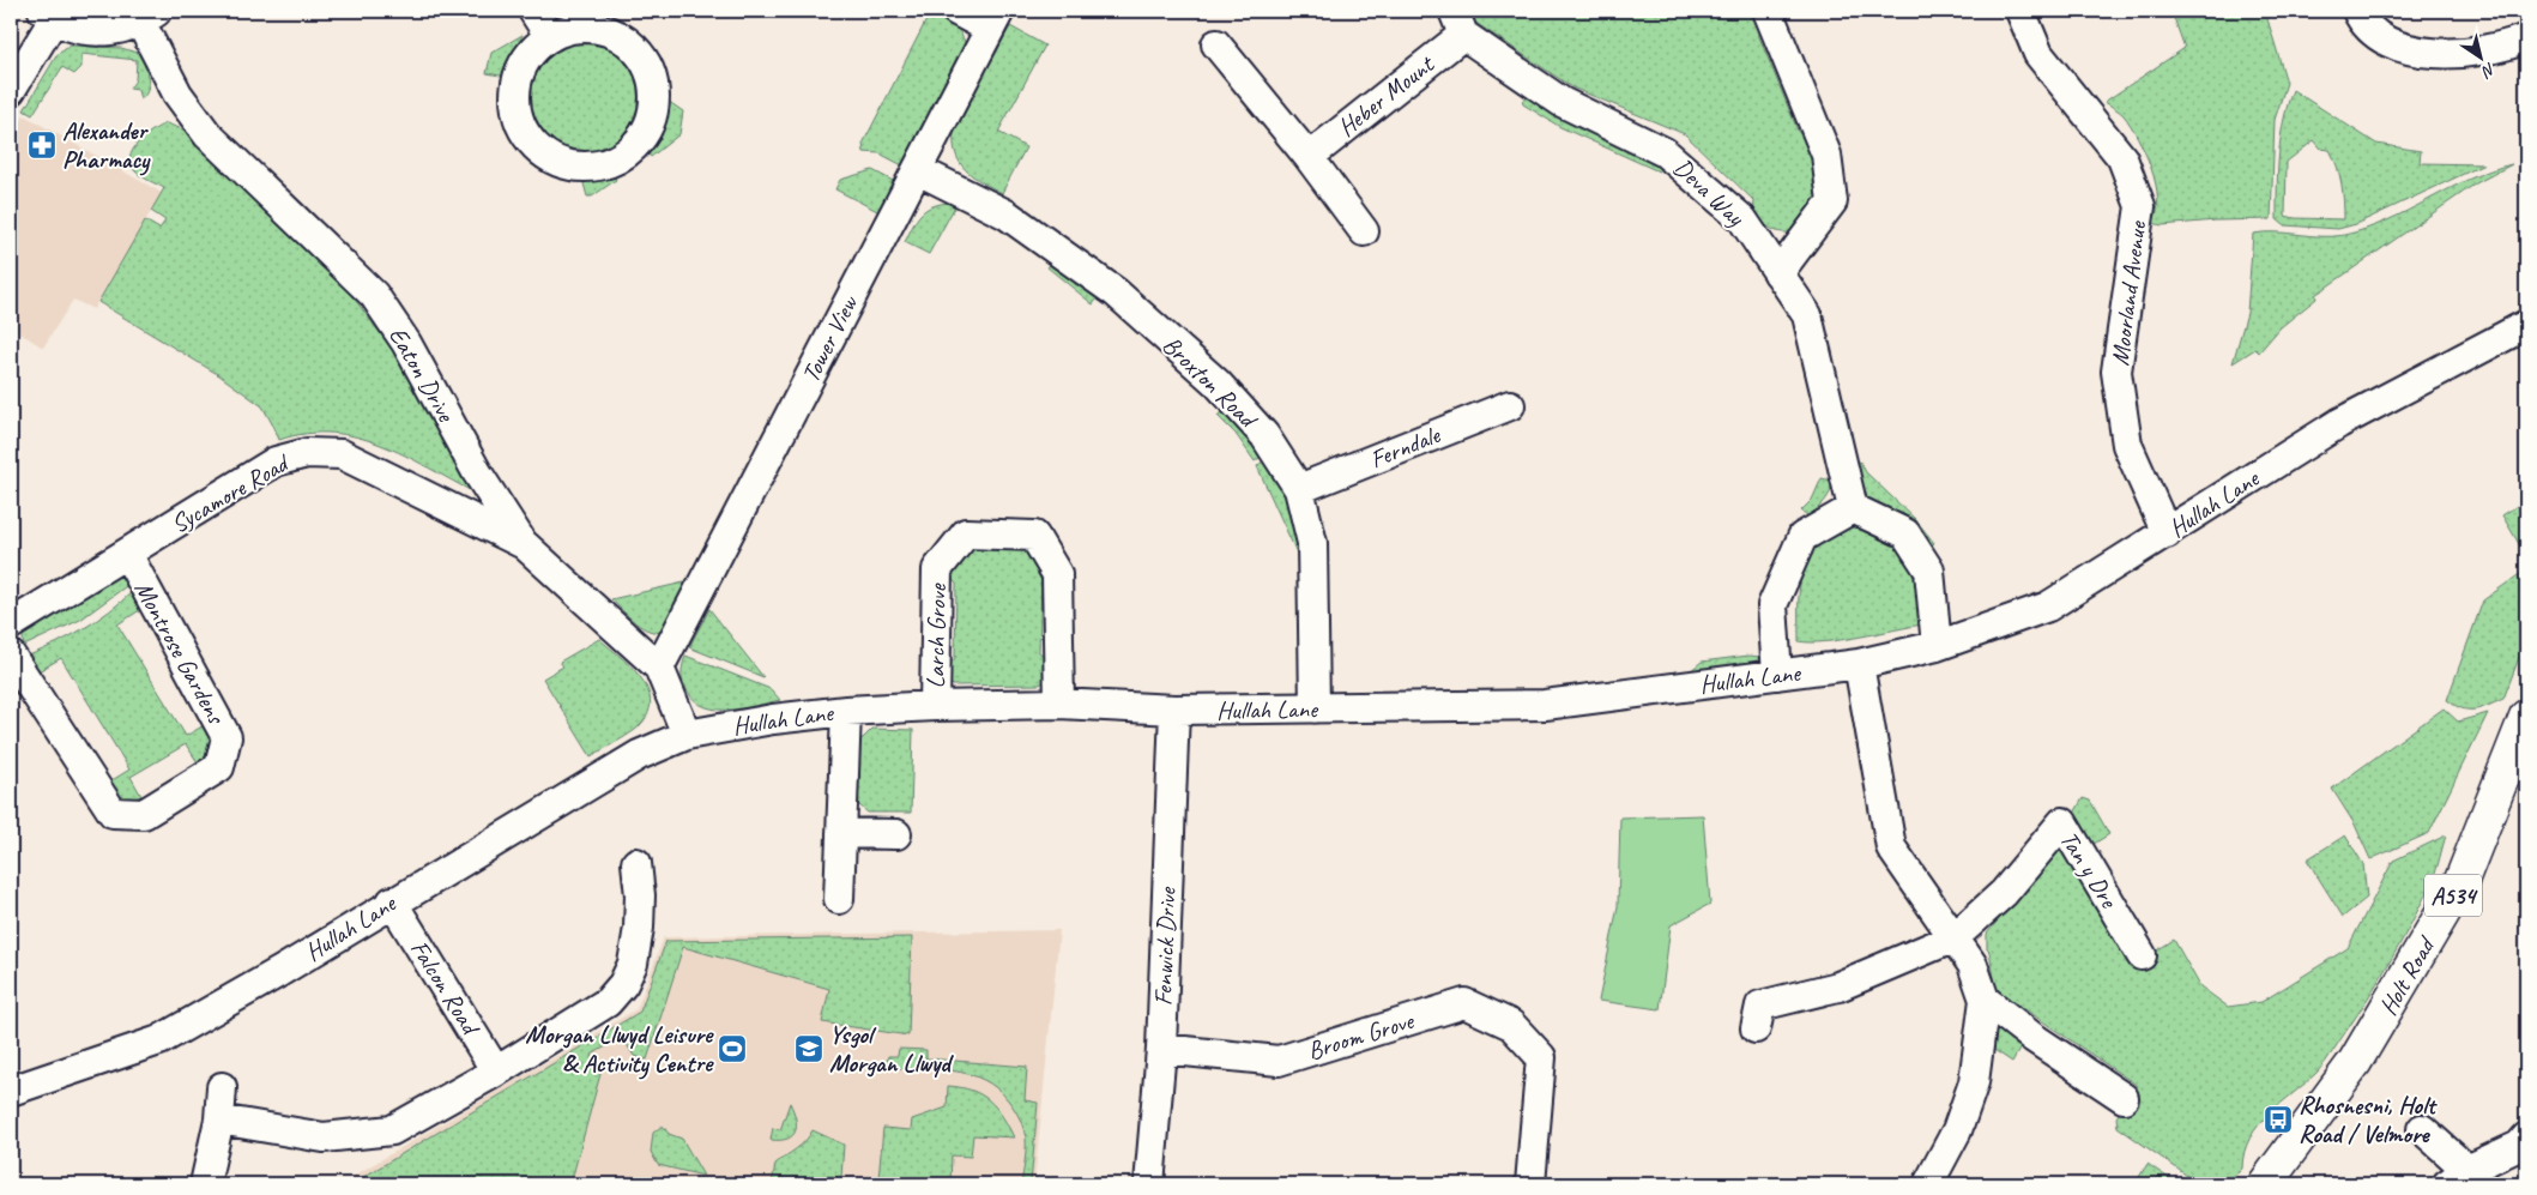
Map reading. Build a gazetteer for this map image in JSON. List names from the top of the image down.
{
  "streets": {
    "main road": ["A534", "Holt Road"],
    "street": [
      "Heber Mount",
      "Deva Way",
      "Moorland Avenue",
      "Tower View",
      "Eaton Drive",
      "Broxton Road",
      "Ferndale",
      "Sycamore Road",
      "Hullah Lane",
      "Larch Grove",
      "Montrose Gardens",
      "Tan y Dre",
      "Fenwick Drive",
      "Falcon Road",
      "Broom Grove"
    ]
  },
  "crossings": [
    ["Heber Mount", "Deva Way"],
    ["Moorland Avenue", "Hullah Lane"],
    ["Tower View", "Eaton Drive"],
    ["Tower View", "Broxton Road"],
    ["Eaton Drive", "Sycamore Road"],
    ["Eaton Drive", "Hullah Lane"],
    ["Broxton Road", "Ferndale"],
    ["Broxton Road", "Hullah Lane"],
    ["Sycamore Road", "Montrose Gardens"],
    ["Hullah Lane", "Larch Grove"],
    ["Hullah Lane", "Fenwick Drive"],
    ["Hullah Lane", "Falcon Road"],
    ["Fenwick Drive", "Broom Grove"]
  ],
  "places": {
    "pharmacy": ["Alexander Pharmacy"],
    "sports": ["Morgan Llwyd Leisure & Activity Centre"],
    "school or university": ["Ysgol Morgan Llwyd"],
    "bus stop": ["Rhosnesni, Holt Road / Velmore"]
  },
  "north": "bottom right"
}
